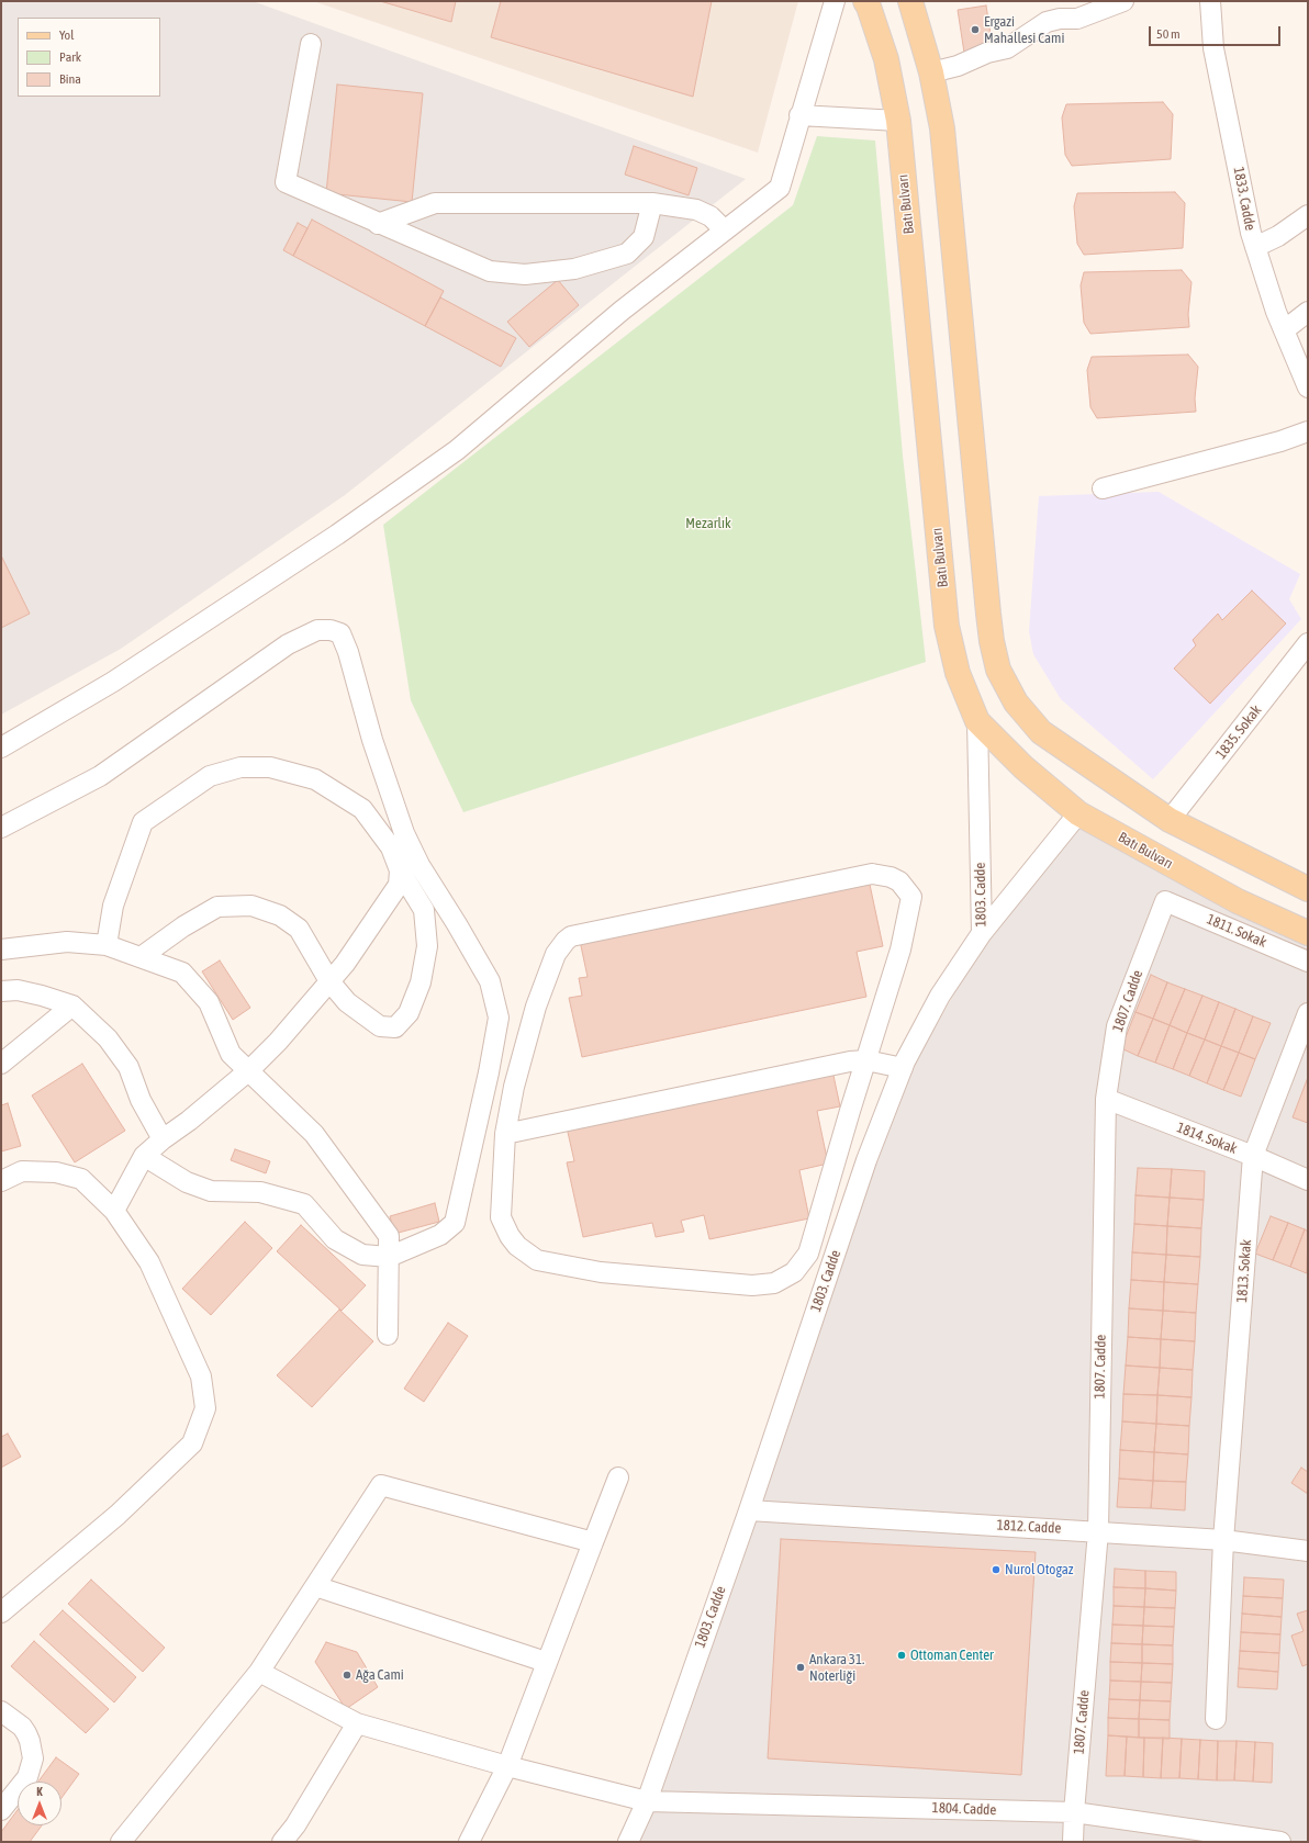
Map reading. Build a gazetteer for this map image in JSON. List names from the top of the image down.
{
  "streets": {
    "main road": ["Batı Bulvarı"],
    "street": [
      "1833. Cadde",
      "1835. Sokak",
      "1803. Cadde",
      "1811. Sokak",
      "1807. Cadde",
      "1814. Sokak",
      "1813. Sokak",
      "1812. Cadde",
      "1804. Cadde"
    ]
  },
  "crossings": [
    ["Batı Bulvarı", "1803. Cadde"],
    ["1803. Cadde", "1812. Cadde"],
    ["1803. Cadde", "1804. Cadde"],
    ["1811. Sokak", "1807. Cadde"],
    ["1807. Cadde", "1814. Sokak"],
    ["1807. Cadde", "1812. Cadde"],
    ["1807. Cadde", "1804. Cadde"],
    ["1814. Sokak", "1813. Sokak"],
    ["1813. Sokak", "1812. Cadde"]
  ],
  "parks": ["Mezarlık"],
  "places": [
    "Ergazi Mahallesi Cami",
    "Nurol Otogaz",
    "Ottoman Center",
    "Ankara 31. Noterliği",
    "Ağa Cami"
  ],
  "legend": ["Yol", "Park", "Bina"],
  "scale_bar": "50 m",
  "north": "top"
}
